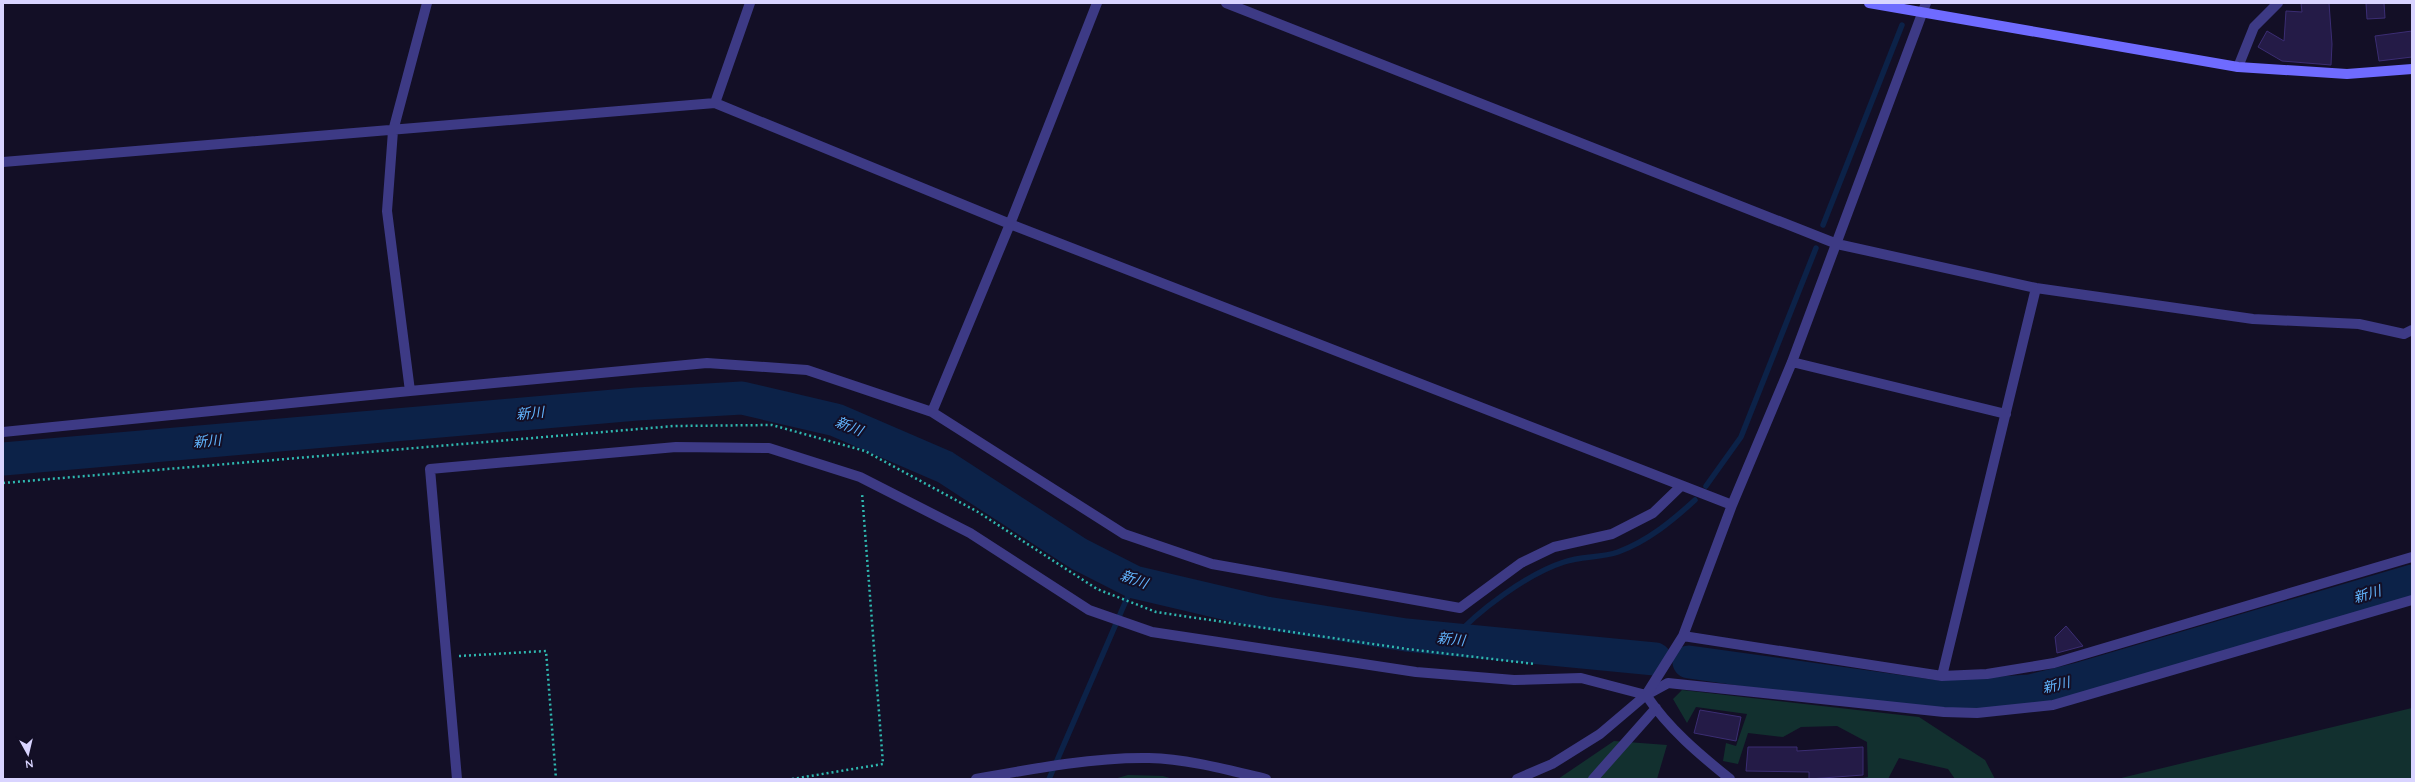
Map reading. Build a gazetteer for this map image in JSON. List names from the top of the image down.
{
  "water": ["新川"],
  "north": "bottom"
}
